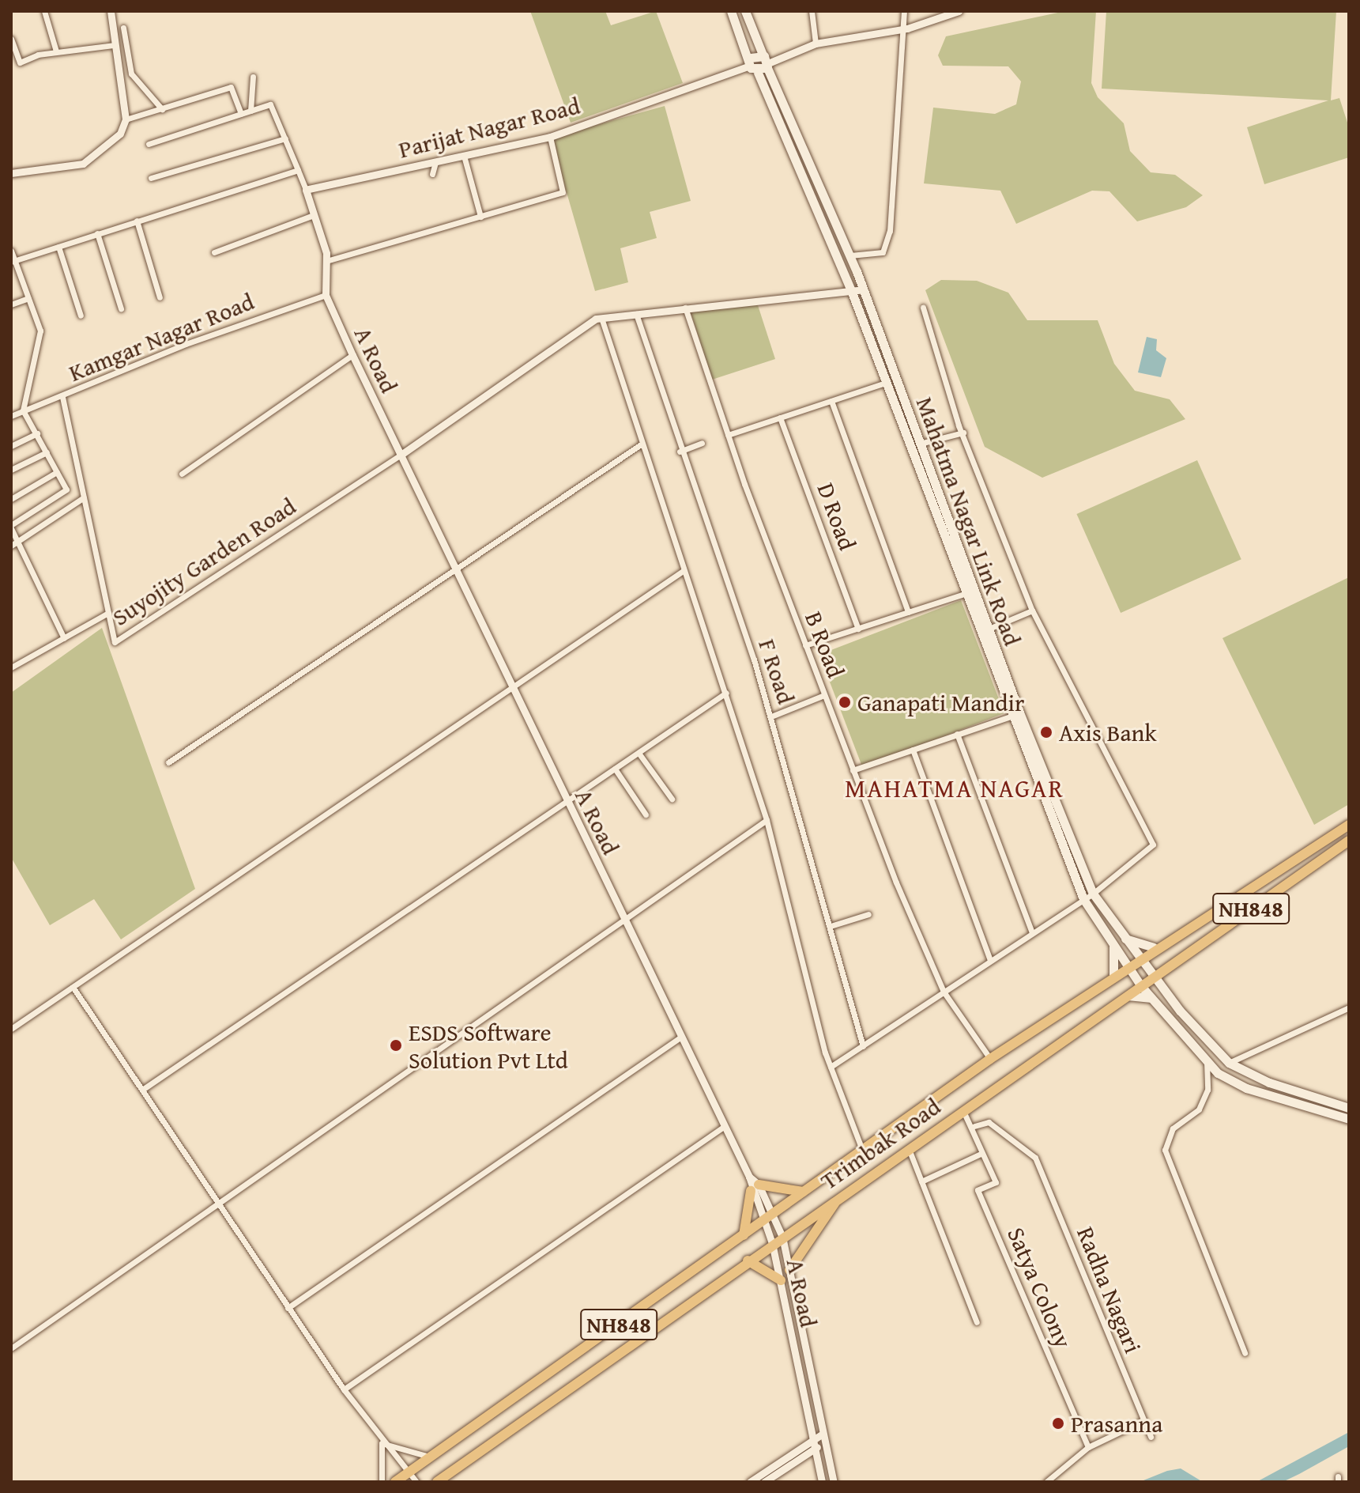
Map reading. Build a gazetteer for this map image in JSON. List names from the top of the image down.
{
  "streets": {
    "highway": ["NH848", "Trimbak Road"],
    "main road": ["Mahatma Nagar Link Road"],
    "street": [
      "Parijat Nagar Road",
      "Kamgar Nagar Road",
      "A Road",
      "D Road",
      "Suyojity Garden Road",
      "B Road",
      "F Road",
      "Satya Colony",
      "Radha Nagari"
    ]
  },
  "crossings": [
    ["Parijat Nagar Road", "A Road"],
    ["Kamgar Nagar Road", "A Road"],
    ["A Road", "Suyojity Garden Road"],
    ["A Road", "NH848"],
    ["A Road", "Trimbak Road"],
    ["Mahatma Nagar Link Road", "Trimbak Road"],
    ["B Road", "Trimbak Road"],
    ["NH848", "Trimbak Road"]
  ],
  "districts": ["MAHATMA NAGAR"],
  "places": [
    "Ganapati Mandir",
    "Axis Bank",
    "ESDS Software Solution Pvt Ltd",
    "Prasanna"
  ]
}
